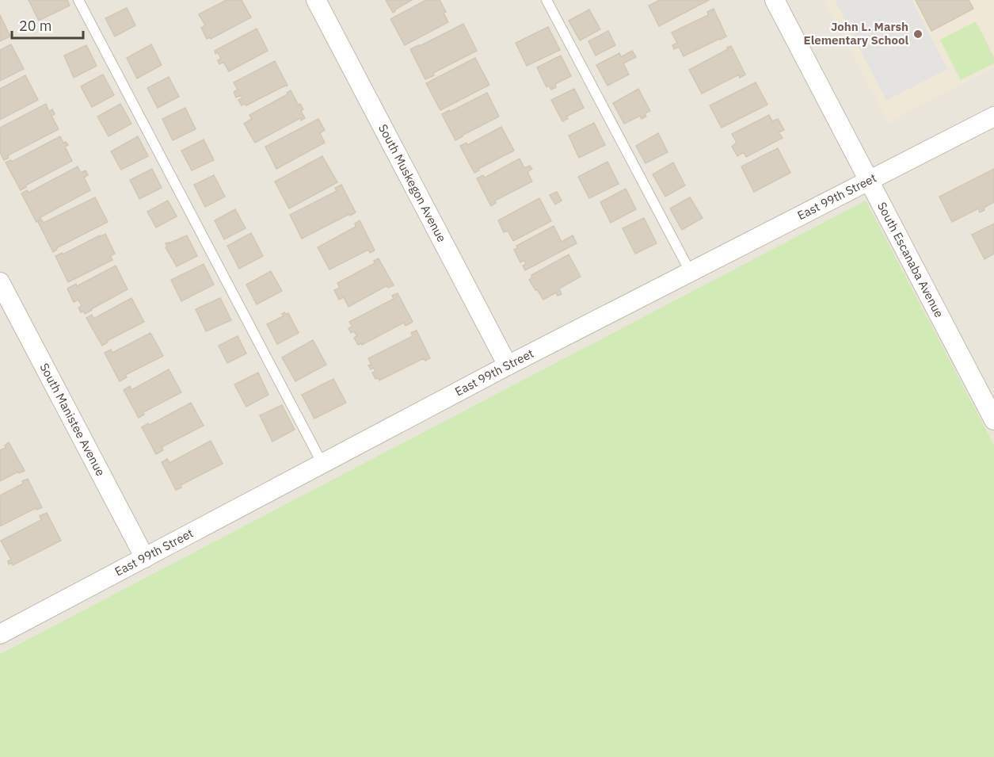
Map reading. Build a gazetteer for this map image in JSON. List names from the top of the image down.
{
  "streets": {
    "street": [
      "South Muskegon Avenue",
      "East 99th Street",
      "South Escanaba Avenue",
      "South Manistee Avenue"
    ]
  },
  "crossings": [
    ["South Muskegon Avenue", "East 99th Street"],
    ["East 99th Street", "South Escanaba Avenue"],
    ["East 99th Street", "South Manistee Avenue"]
  ],
  "places": ["John L. Marsh Elementary School"],
  "scale_bar": "20 m"
}
